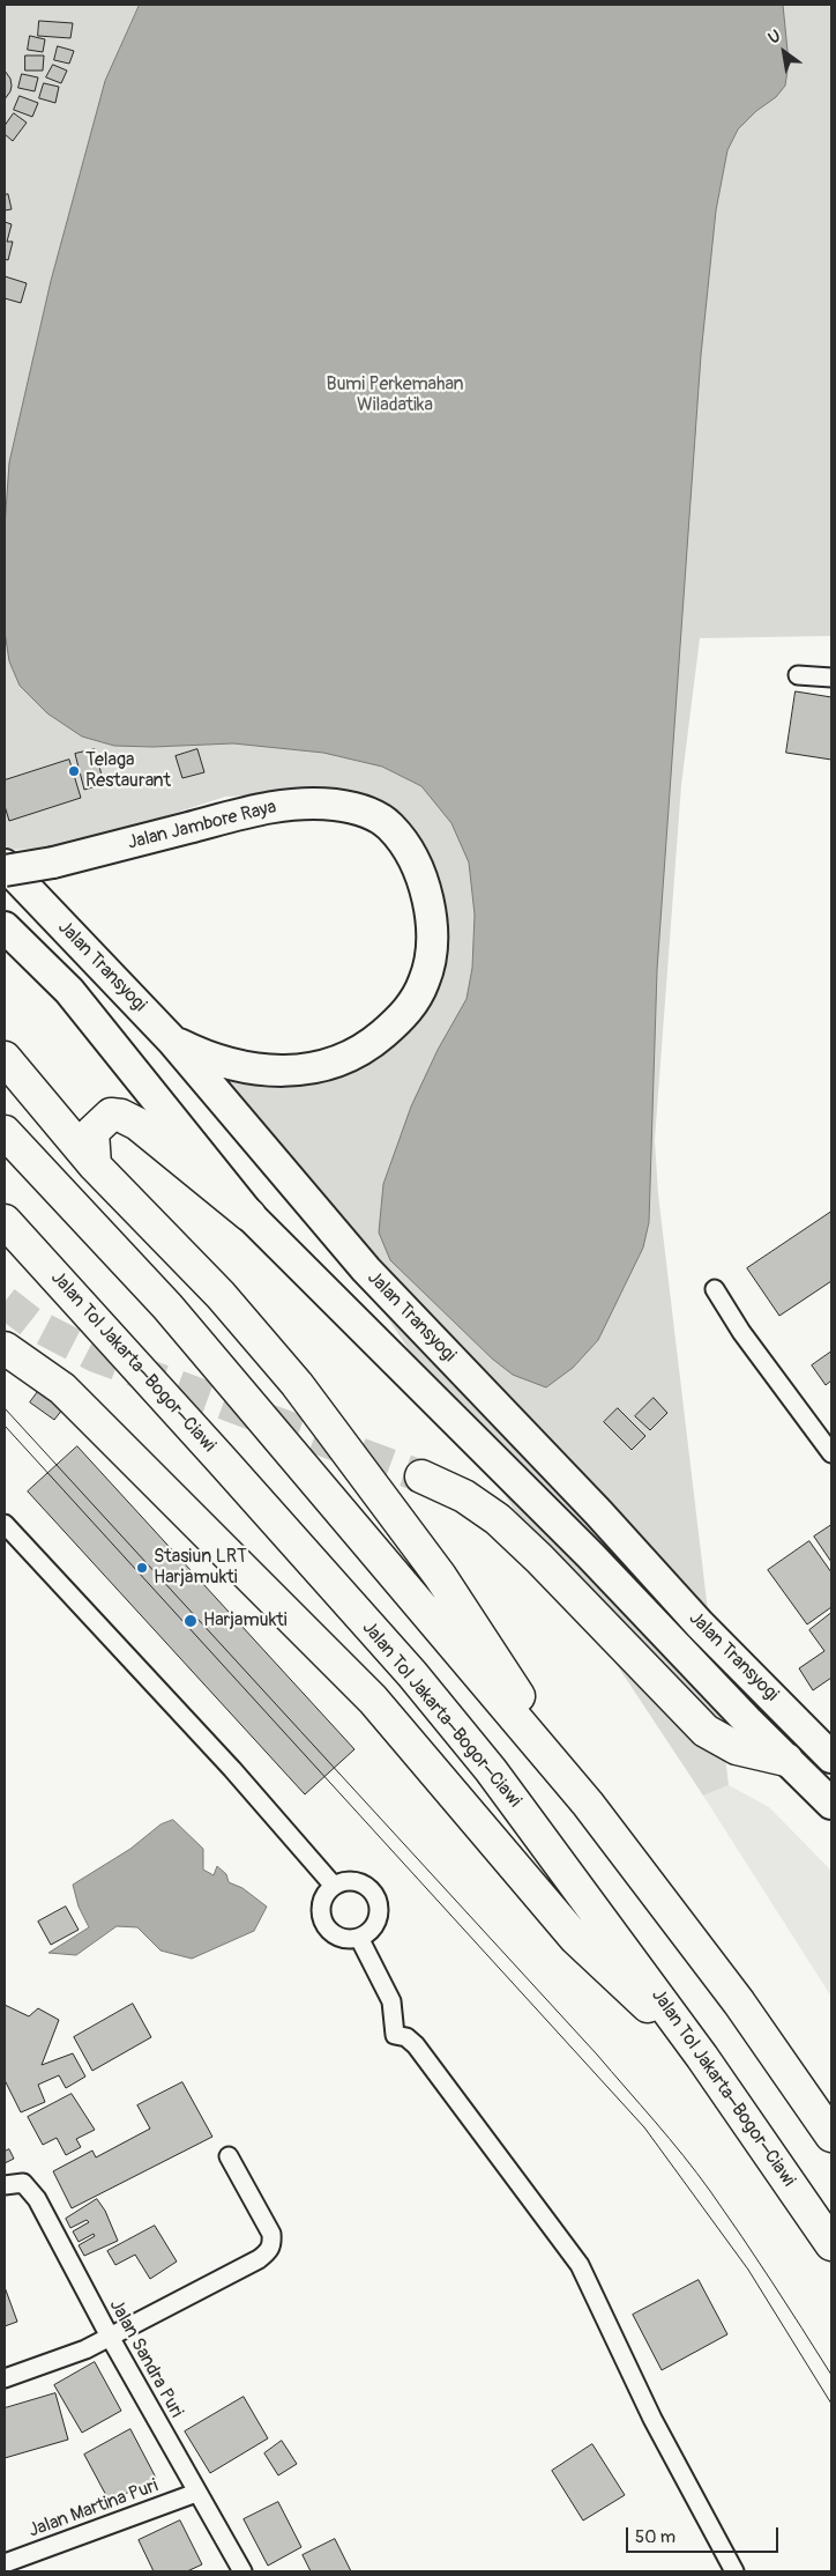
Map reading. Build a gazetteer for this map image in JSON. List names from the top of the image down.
{
  "streets": {
    "highway": ["Jalan Jambore Raya", "Jalan Transyogi", "Jalan Tol Jakarta–Bogor–Ciawi"],
    "street": ["Jalan Sandra Puri", "Jalan Martina Puri"]
  },
  "crossings": [
    ["Jalan Jambore Raya", "Jalan Transyogi"],
    ["Jalan Sandra Puri", "Jalan Martina Puri"]
  ],
  "parks": ["Bumi Perkemahan Wiladatika"],
  "places": ["Telaga Restaurant", "Stasiun LRT Harjamukti", "Harjamukti"],
  "scale_bar": "50 m",
  "north": "top left"
}
